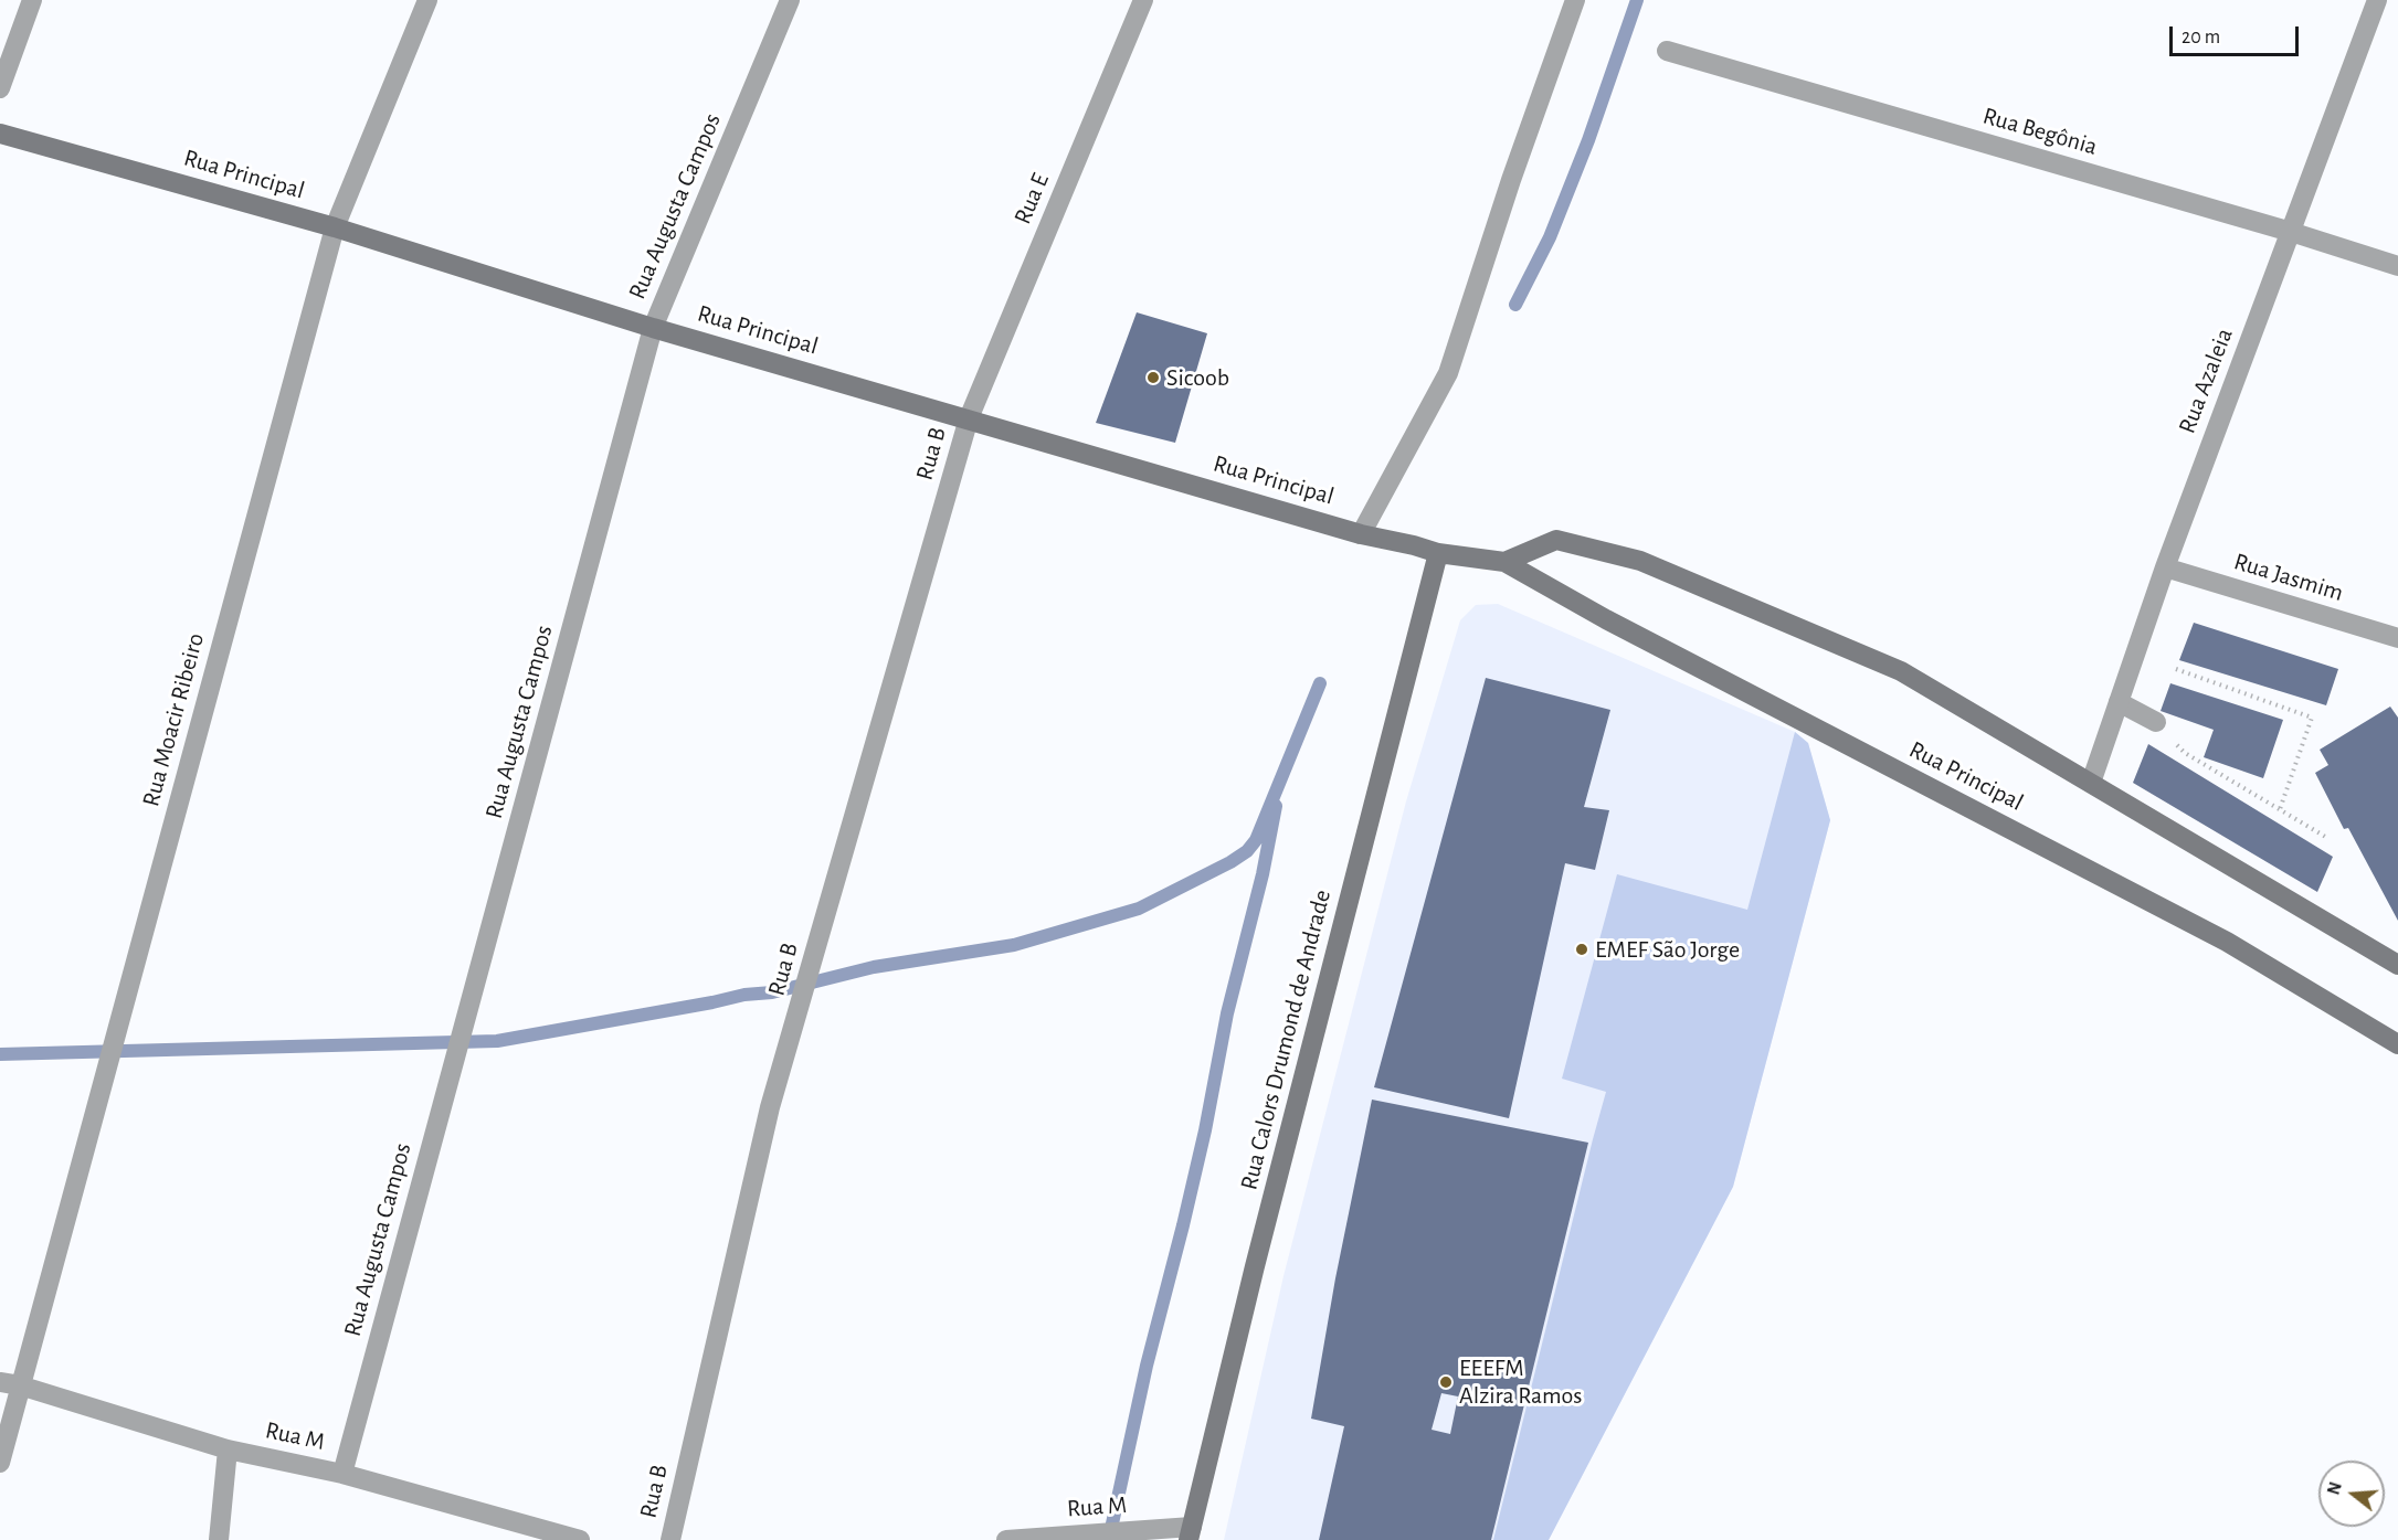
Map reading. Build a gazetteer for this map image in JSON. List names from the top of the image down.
{
  "streets": {
    "main road": ["Rua Principal", "Rua Calors Drumond de Andrade"],
    "street": [
      "Rua Begônia",
      "Rua E",
      "Rua Augusta Campos",
      "Rua Azaleia",
      "Rua B",
      "Rua Jasmim",
      "Rua Moacir Ribeiro",
      "Rua M"
    ]
  },
  "crossings": [
    ["Rua Begônia", "Rua Azaleia"],
    ["Rua Principal", "Rua E"],
    ["Rua Principal", "Rua Augusta Campos"],
    ["Rua Principal", "Rua B"],
    ["Rua Principal", "Rua Moacir Ribeiro"],
    ["Rua Principal", "Rua Calors Drumond de Andrade"],
    ["Rua E", "Rua B"],
    ["Rua Augusta Campos", "Rua M"],
    ["Rua Azaleia", "Rua Jasmim"],
    ["Rua Moacir Ribeiro", "Rua M"],
    ["Rua Calors Drumond de Andrade", "Rua M"]
  ],
  "places": ["Sicoob", "EMEF São Jorge", "EEEFM Alzira Ramos"],
  "scale_bar": "20 m",
  "north": "left"
}
